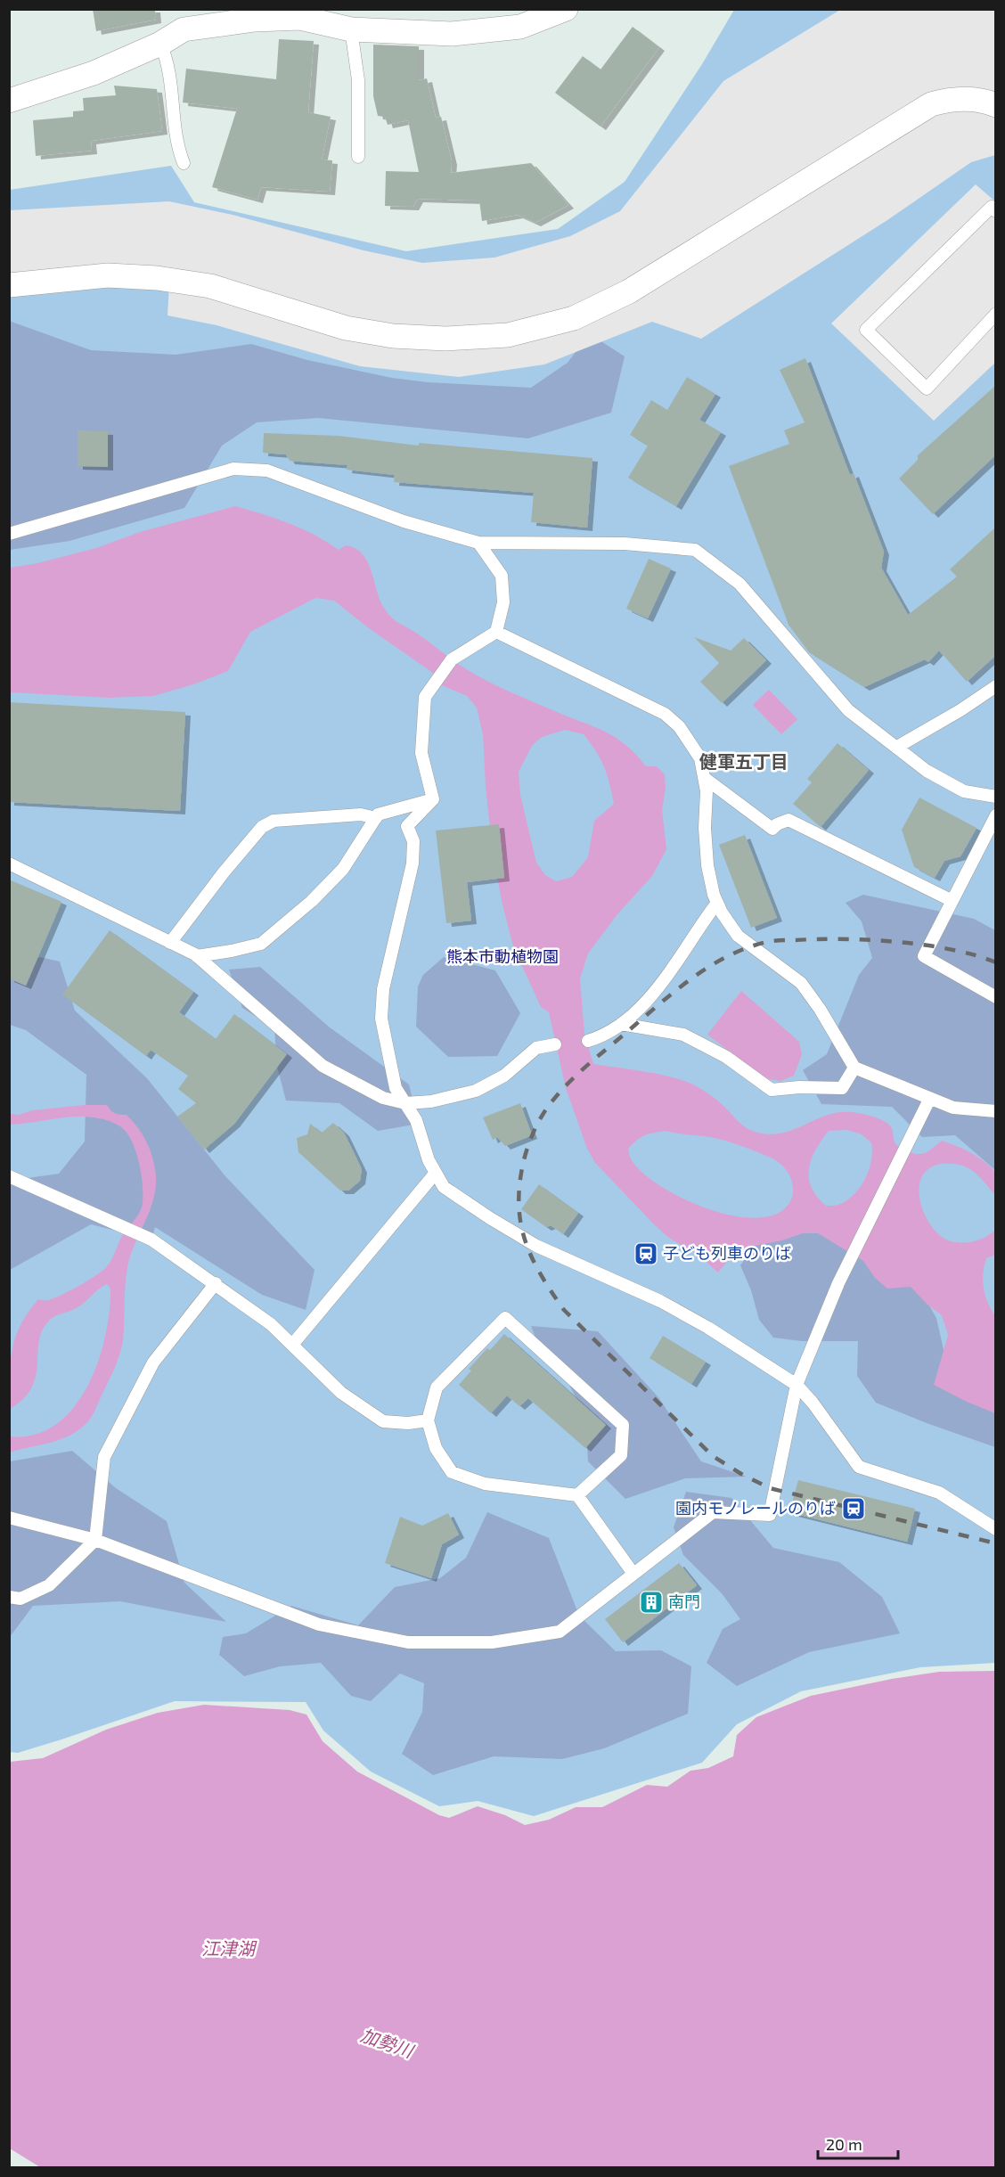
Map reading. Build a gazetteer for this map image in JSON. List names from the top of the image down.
{
  "districts": ["健軍五丁目"],
  "water": ["江津湖", "加勢川"],
  "parks": ["熊本市動植物園"],
  "places": {
    "station": ["子ども列車のりば", "園内モノレールのりば"],
    "building": ["南門"]
  },
  "scale_bar": "20 m"
}
